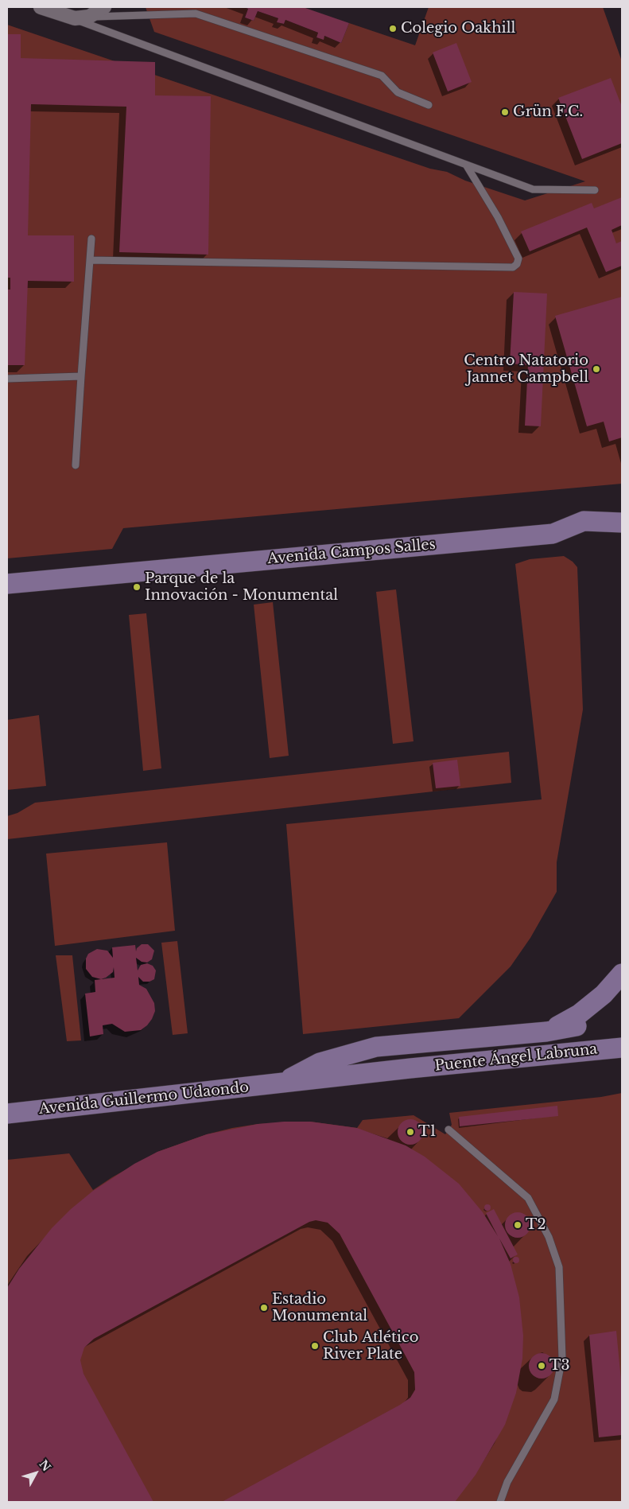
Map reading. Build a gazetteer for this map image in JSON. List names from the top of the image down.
{
  "streets": {
    "main road": ["Avenida Campos Salles", "Puente Ángel Labruna", "Avenida Guillermo Udaondo"]
  },
  "crossings": [
    ["Puente Ángel Labruna", "Avenida Guillermo Udaondo"]
  ],
  "places": [
    "Colegio Oakhill",
    "Grün F.C.",
    "Centro Natatorio Jannet Campbell",
    "Parque de la Innovación - Monumental",
    "T1",
    "T2",
    "Estadio Monumental",
    "Club Atlético River Plate",
    "T3"
  ],
  "north": "top right"
}
